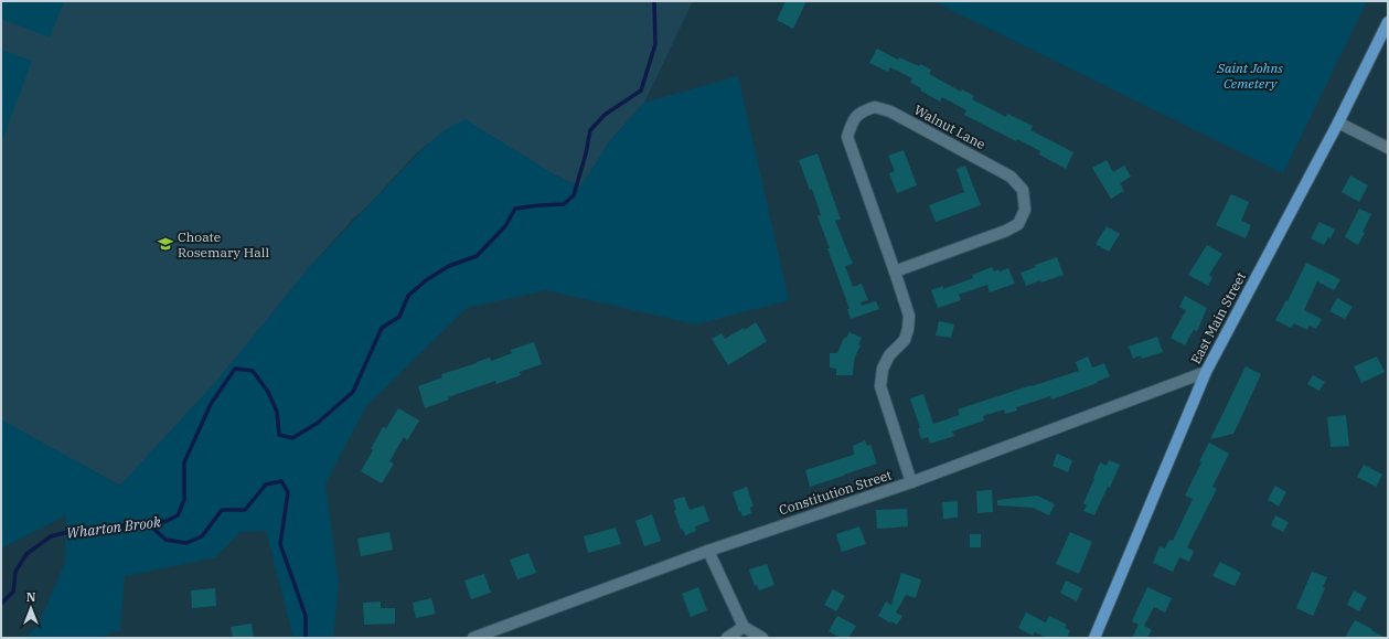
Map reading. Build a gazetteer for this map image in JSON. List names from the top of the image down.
{
  "streets": {
    "main road": ["East Main Street"],
    "street": ["Walnut Lane", "Constitution Street"]
  },
  "crossings": [
    ["Walnut Lane", "Constitution Street"],
    ["East Main Street", "Constitution Street"]
  ],
  "water": ["Wharton Brook"],
  "parks": ["Saint Johns Cemetery"],
  "places": {
    "school or university": ["Choate Rosemary Hall"]
  },
  "north": "top"
}
